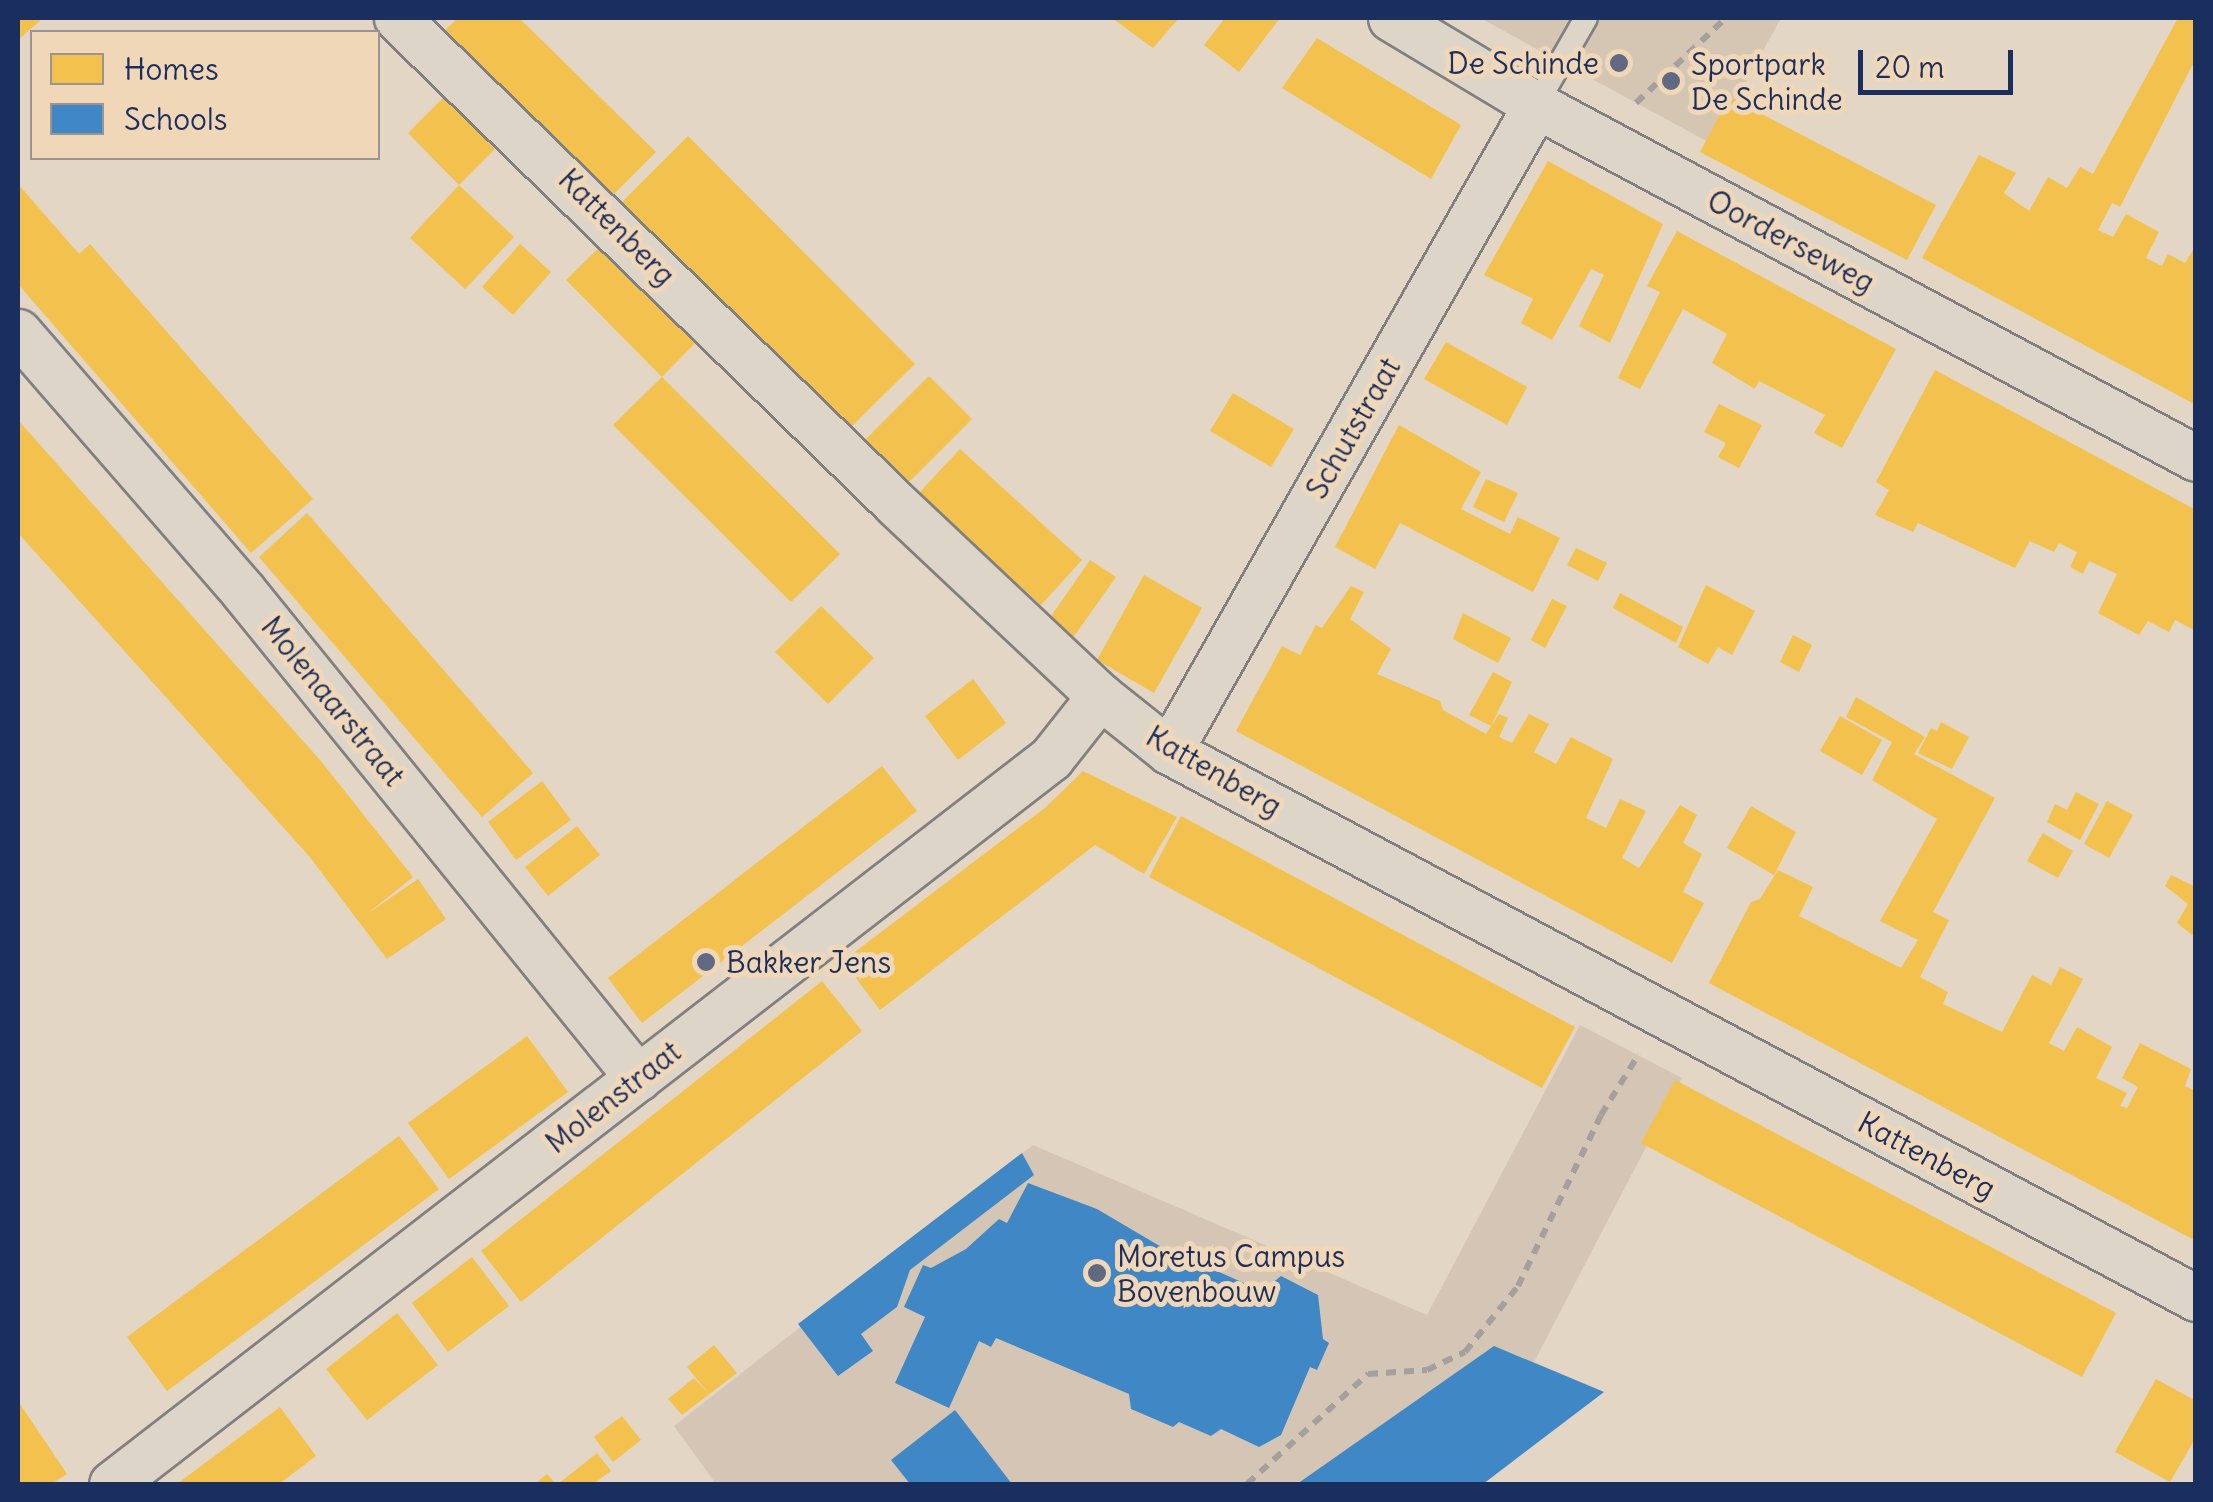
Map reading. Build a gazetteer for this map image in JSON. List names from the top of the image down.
{
  "streets": {
    "street": [
      "Kattenberg",
      "Oorderseweg",
      "Schutstraat",
      "Molenaarstraat",
      "Molenstraat"
    ]
  },
  "crossings": [
    ["Kattenberg", "Schutstraat"],
    ["Kattenberg", "Molenstraat"],
    ["Oorderseweg", "Schutstraat"],
    ["Molenaarstraat", "Molenstraat"]
  ],
  "places": [
    "De Schinde",
    "Sportpark De Schinde",
    "Bakker Jens",
    "Moretus Campus Bovenbouw"
  ],
  "legend": ["Homes", "Schools"],
  "scale_bar": "20 m"
}
